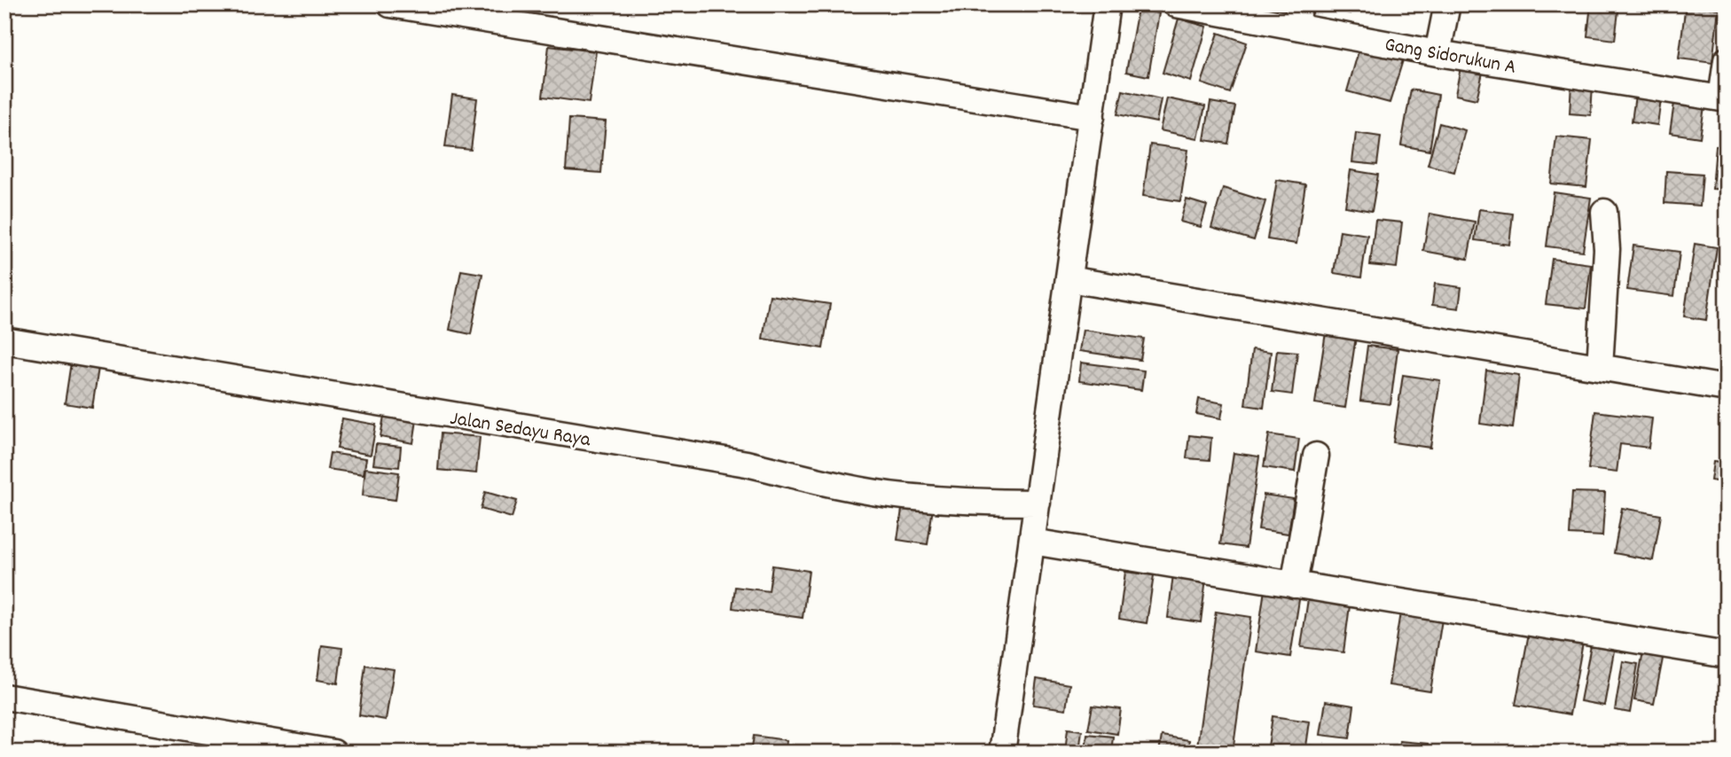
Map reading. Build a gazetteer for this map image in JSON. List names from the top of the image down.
{
  "streets": {
    "street": ["Gang Sidorukun A", "Jalan Sedayu Raya"]
  }
}
